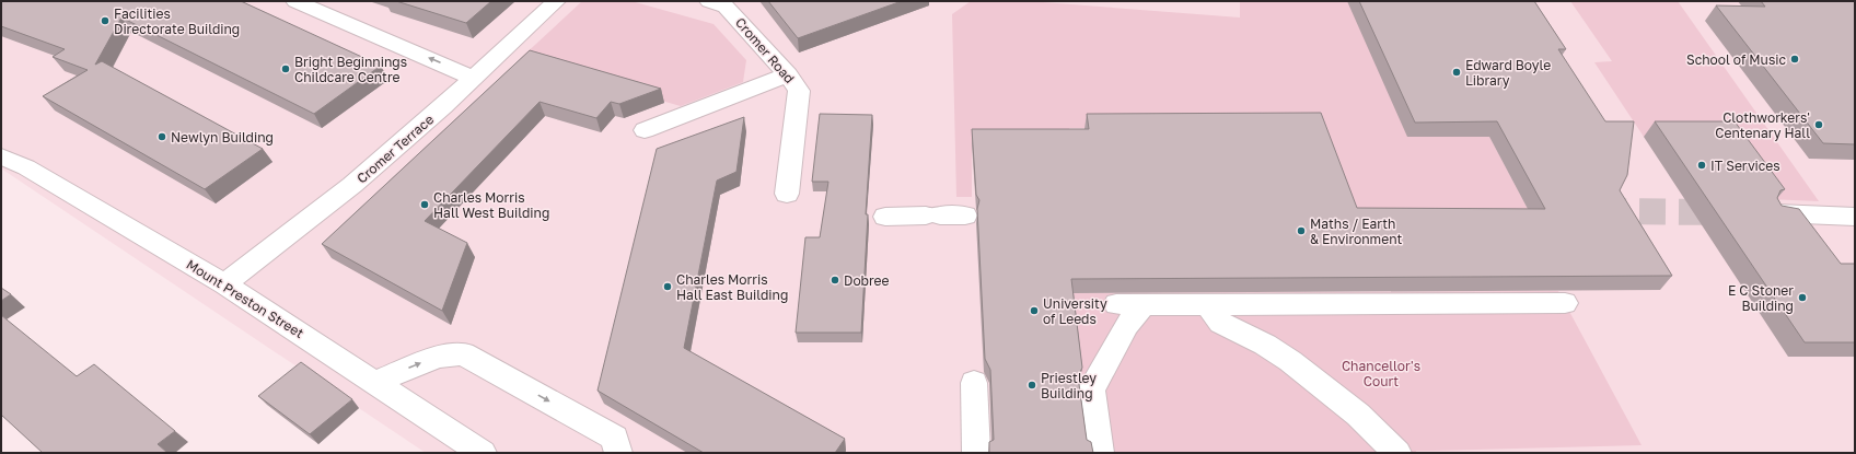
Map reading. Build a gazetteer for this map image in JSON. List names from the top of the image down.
{
  "streets": {
    "street": ["Cromer Road", "Cromer Terrace", "Mount Preston Street"]
  },
  "crossings": [
    ["Cromer Terrace", "Mount Preston Street"]
  ],
  "parks": ["Chancellor's Court"],
  "places": [
    "Facilities Directorate Building",
    "School of Music",
    "Bright Beginnings Childcare Centre",
    "Edward Boyle Library",
    "Clothworkers' Centenary Hall",
    "Newlyn Building",
    "IT Services",
    "Charles Morris Hall West Building",
    "Maths / Earth & Environment",
    "Dobree",
    "Charles Morris Hall East Building",
    "E C Stoner Building",
    "University of Leeds",
    "Priestley Building"
  ]
}
